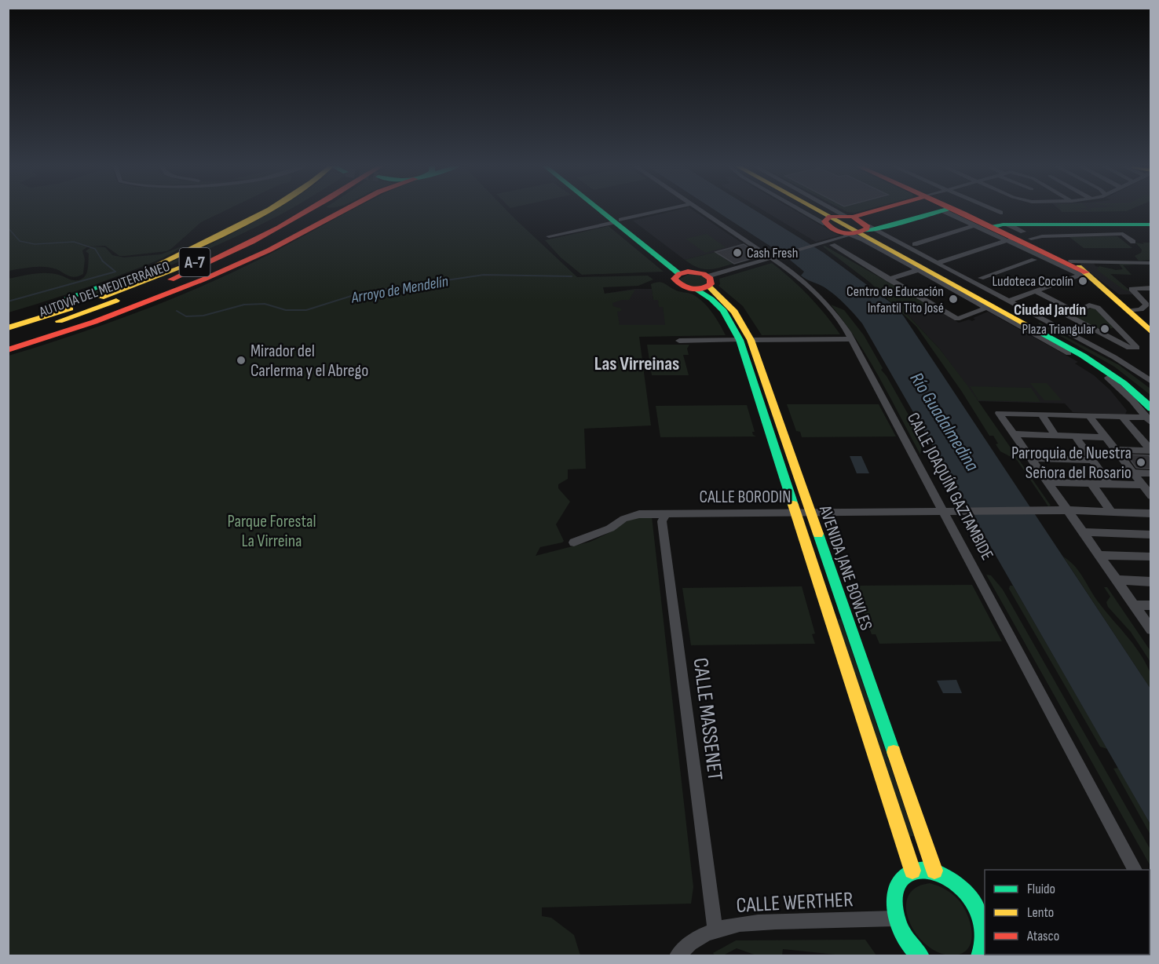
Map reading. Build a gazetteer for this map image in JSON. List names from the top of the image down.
{
  "streets": {
    "main road": ["A-7", "AUTOVÍA DEL MEDITERRÁNEO", "AVENIDA JANE BOWLES"],
    "street": [
      "CALLE JOAQUÍN GAZTAMBIDE",
      "CALLE BORODIN",
      "CALLE MASSENET",
      "CALLE WERTHER"
    ]
  },
  "crossings": [
    ["CALLE JOAQUÍN GAZTAMBIDE", "CALLE BORODIN"],
    ["CALLE BORODIN", "AVENIDA JANE BOWLES"],
    ["CALLE BORODIN", "CALLE MASSENET"],
    ["CALLE MASSENET", "CALLE WERTHER"]
  ],
  "districts": ["Ciudad Jardín", "Las Virreinas"],
  "water": ["Arroyo de Mendelín", "Río Guadalmedina"],
  "parks": ["Parque Forestal La Virreina"],
  "places": [
    "Cash Fresh",
    "Ludoteca Cocolín",
    "Centro de Educación Infantil Tito José",
    "Plaza Triangular",
    "Mirador del Carlerma y el Abrego",
    "Parroquia de Nuestra Señora del Rosario"
  ],
  "legend": ["Fluido", "Lento", "Atasco"]
}
